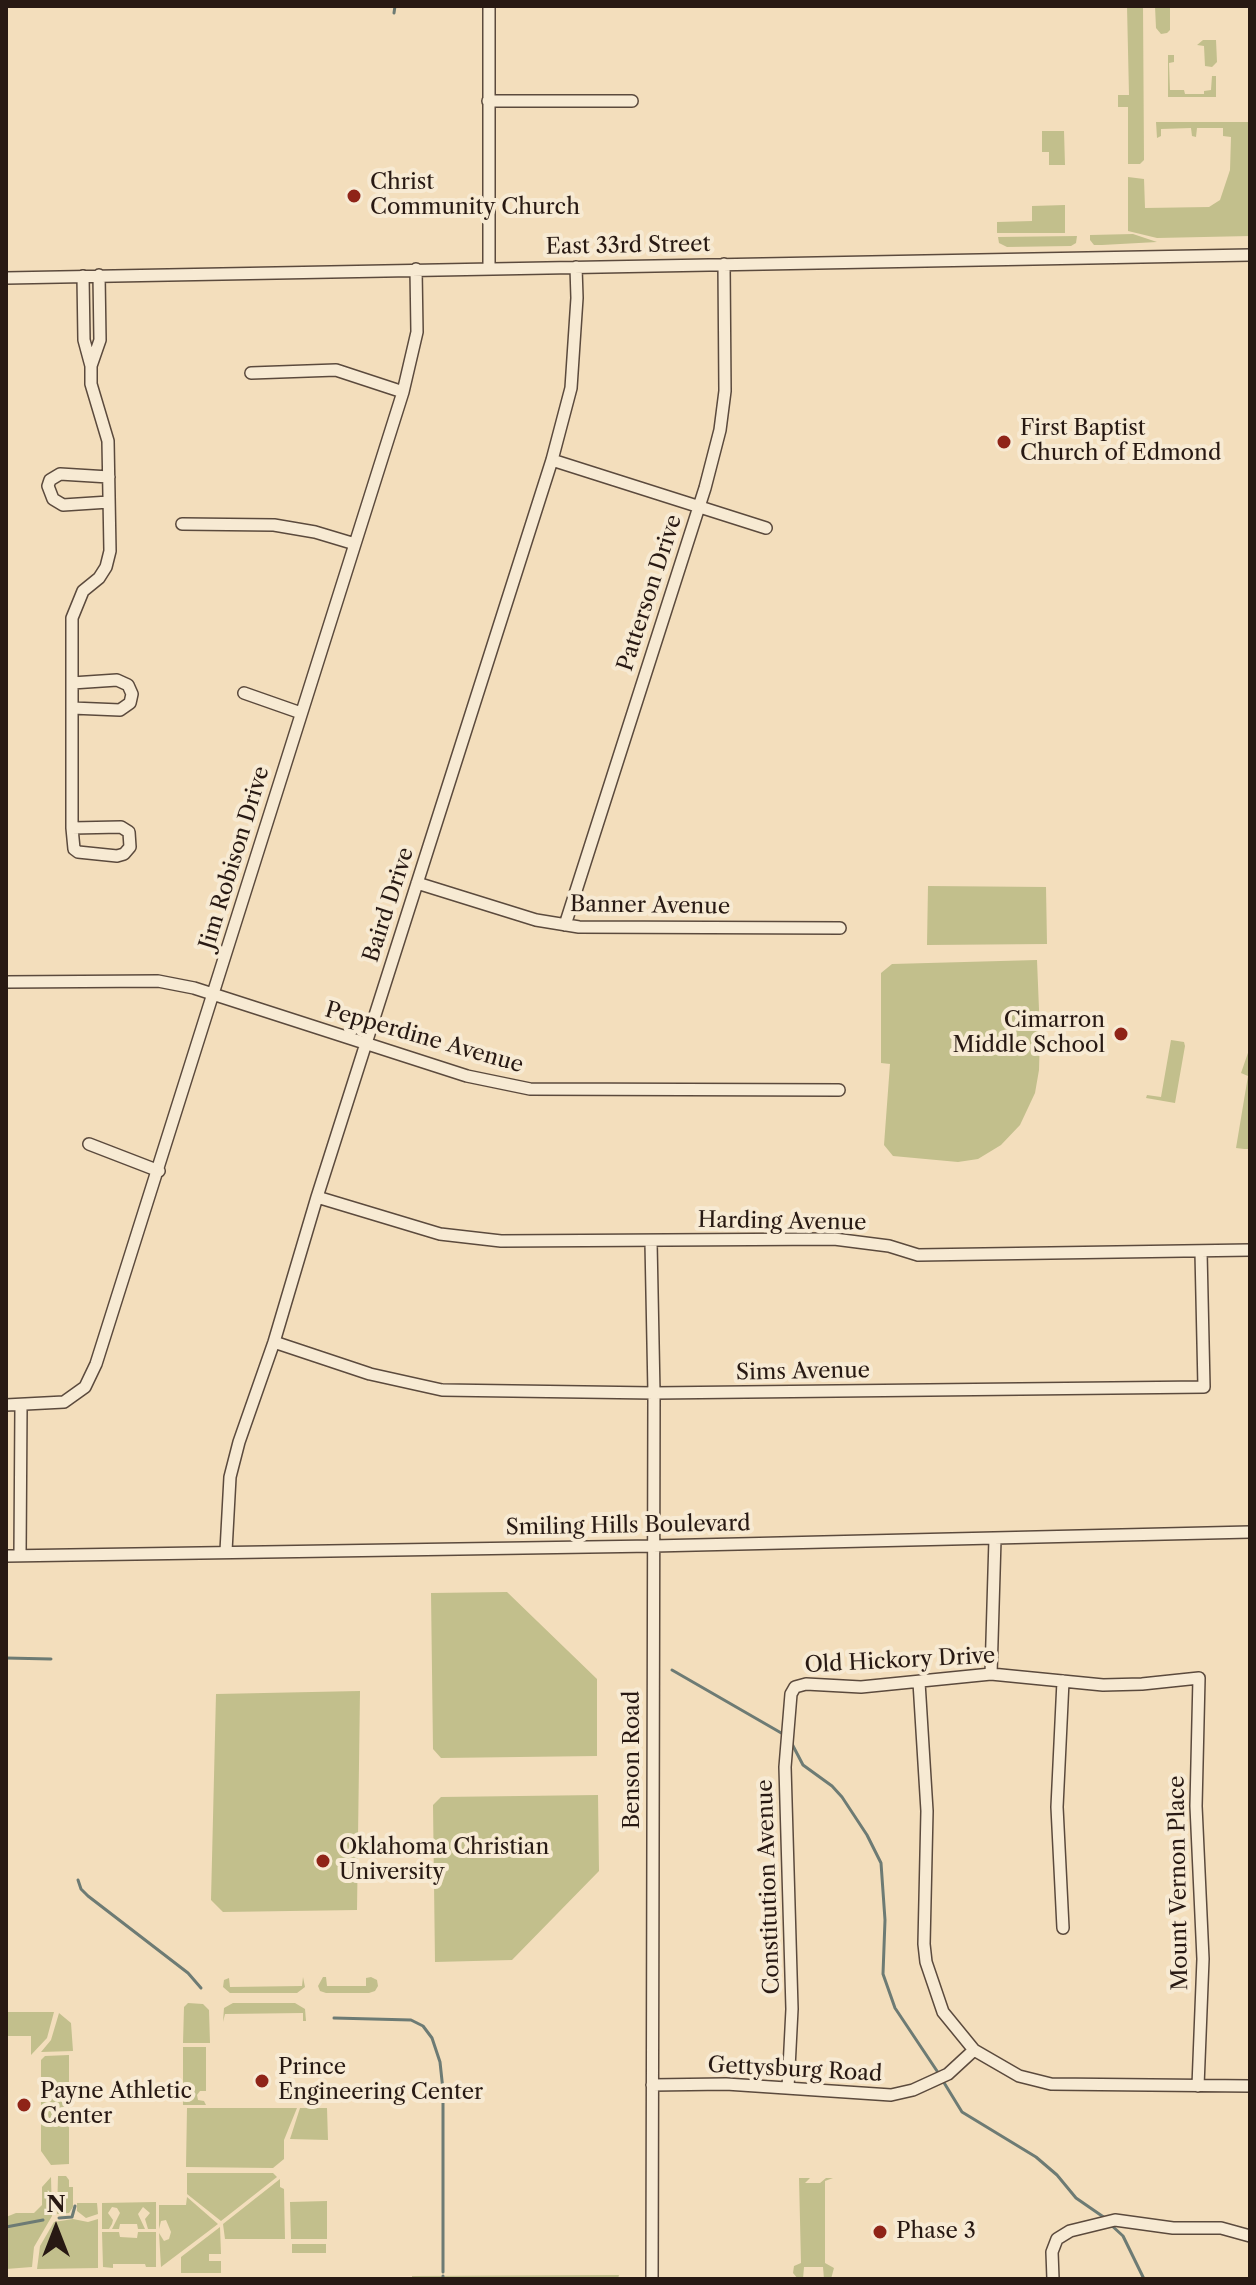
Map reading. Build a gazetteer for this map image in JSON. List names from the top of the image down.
{
  "streets": {
    "street": [
      "East 33rd Street",
      "Patterson Drive",
      "Jim Robison Drive",
      "Baird Drive",
      "Banner Avenue",
      "Pepperdine Avenue",
      "Harding Avenue",
      "Sims Avenue",
      "Smiling Hills Boulevard",
      "Old Hickory Drive",
      "Benson Road",
      "Mount Vernon Place",
      "Constitution Avenue",
      "Gettysburg Road"
    ]
  },
  "crossings": [
    ["East 33rd Street", "Patterson Drive"],
    ["East 33rd Street", "Jim Robison Drive"],
    ["East 33rd Street", "Baird Drive"],
    ["Patterson Drive", "Banner Avenue"],
    ["Jim Robison Drive", "Pepperdine Avenue"],
    ["Baird Drive", "Banner Avenue"],
    ["Baird Drive", "Pepperdine Avenue"],
    ["Baird Drive", "Harding Avenue"],
    ["Baird Drive", "Sims Avenue"],
    ["Baird Drive", "Smiling Hills Boulevard"],
    ["Harding Avenue", "Sims Avenue"],
    ["Harding Avenue", "Benson Road"],
    ["Sims Avenue", "Benson Road"],
    ["Smiling Hills Boulevard", "Benson Road"],
    ["Old Hickory Drive", "Mount Vernon Place"],
    ["Old Hickory Drive", "Constitution Avenue"],
    ["Benson Road", "Gettysburg Road"],
    ["Constitution Avenue", "Gettysburg Road"]
  ],
  "places": [
    "Christ Community Church",
    "First Baptist Church of Edmond",
    "Cimarron Middle School",
    "Oklahoma Christian University",
    "Prince Engineering Center",
    "Payne Athletic Center",
    "Phase 3"
  ],
  "north": "top"
}
